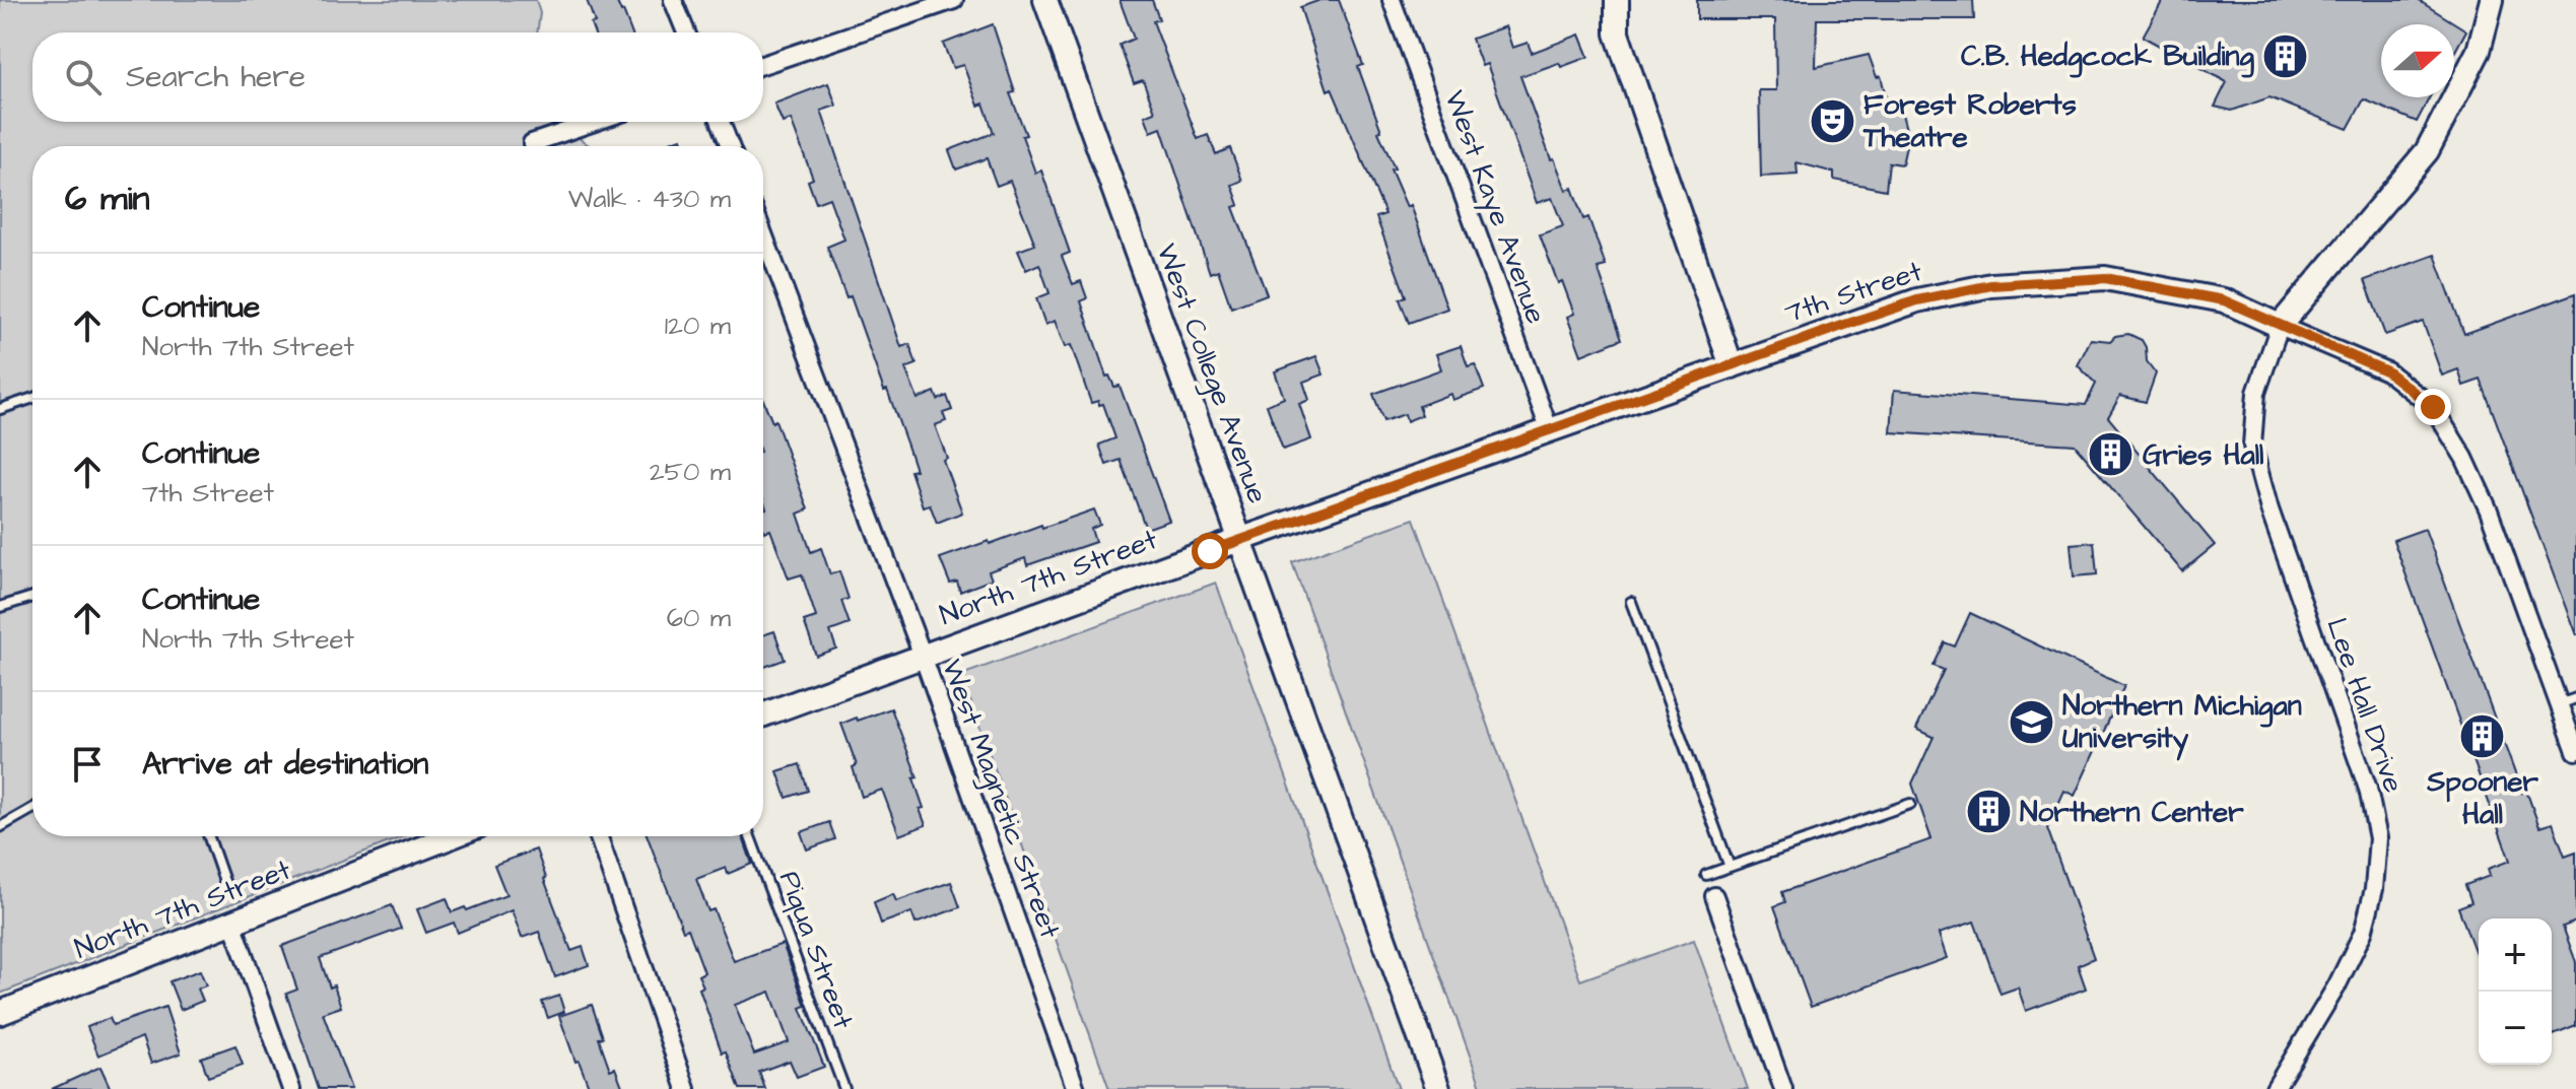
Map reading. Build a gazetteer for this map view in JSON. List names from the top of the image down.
{
  "streets": {
    "street": [
      "West Kaye Avenue",
      "7th Street",
      "West College Avenue",
      "North 7th Street",
      "Lee Hall Drive",
      "West Magnetic Street"
    ],
    "lane": ["Piqua Street"]
  },
  "crossings": [
    ["West Kaye Avenue", "7th Street"],
    ["West Kaye Avenue", "North 7th Street"],
    ["7th Street", "North 7th Street"],
    ["7th Street", "Lee Hall Drive"],
    ["West College Avenue", "North 7th Street"],
    ["North 7th Street", "West Magnetic Street"]
  ],
  "places": {
    "building": [
      "C.B. Hedgcock Building",
      "Gries Hall",
      "Spooner Hall",
      "Northern Center"
    ],
    "theatre": ["Forest Roberts Theatre"],
    "school or university": ["Northern Michigan University"]
  },
  "north": "right",
  "page": {
    "search": "Search here",
    "heading": ["6 min", "Walk · 430 m"],
    "list": [
      ["Continue", "North 7th Street", "120 m"],
      ["Continue", "7th Street", "250 m"],
      ["Continue", "North 7th Street", "60 m"],
      "Arrive at destination"
    ],
    "map_buttons": ["+", "−"]
  }
}
